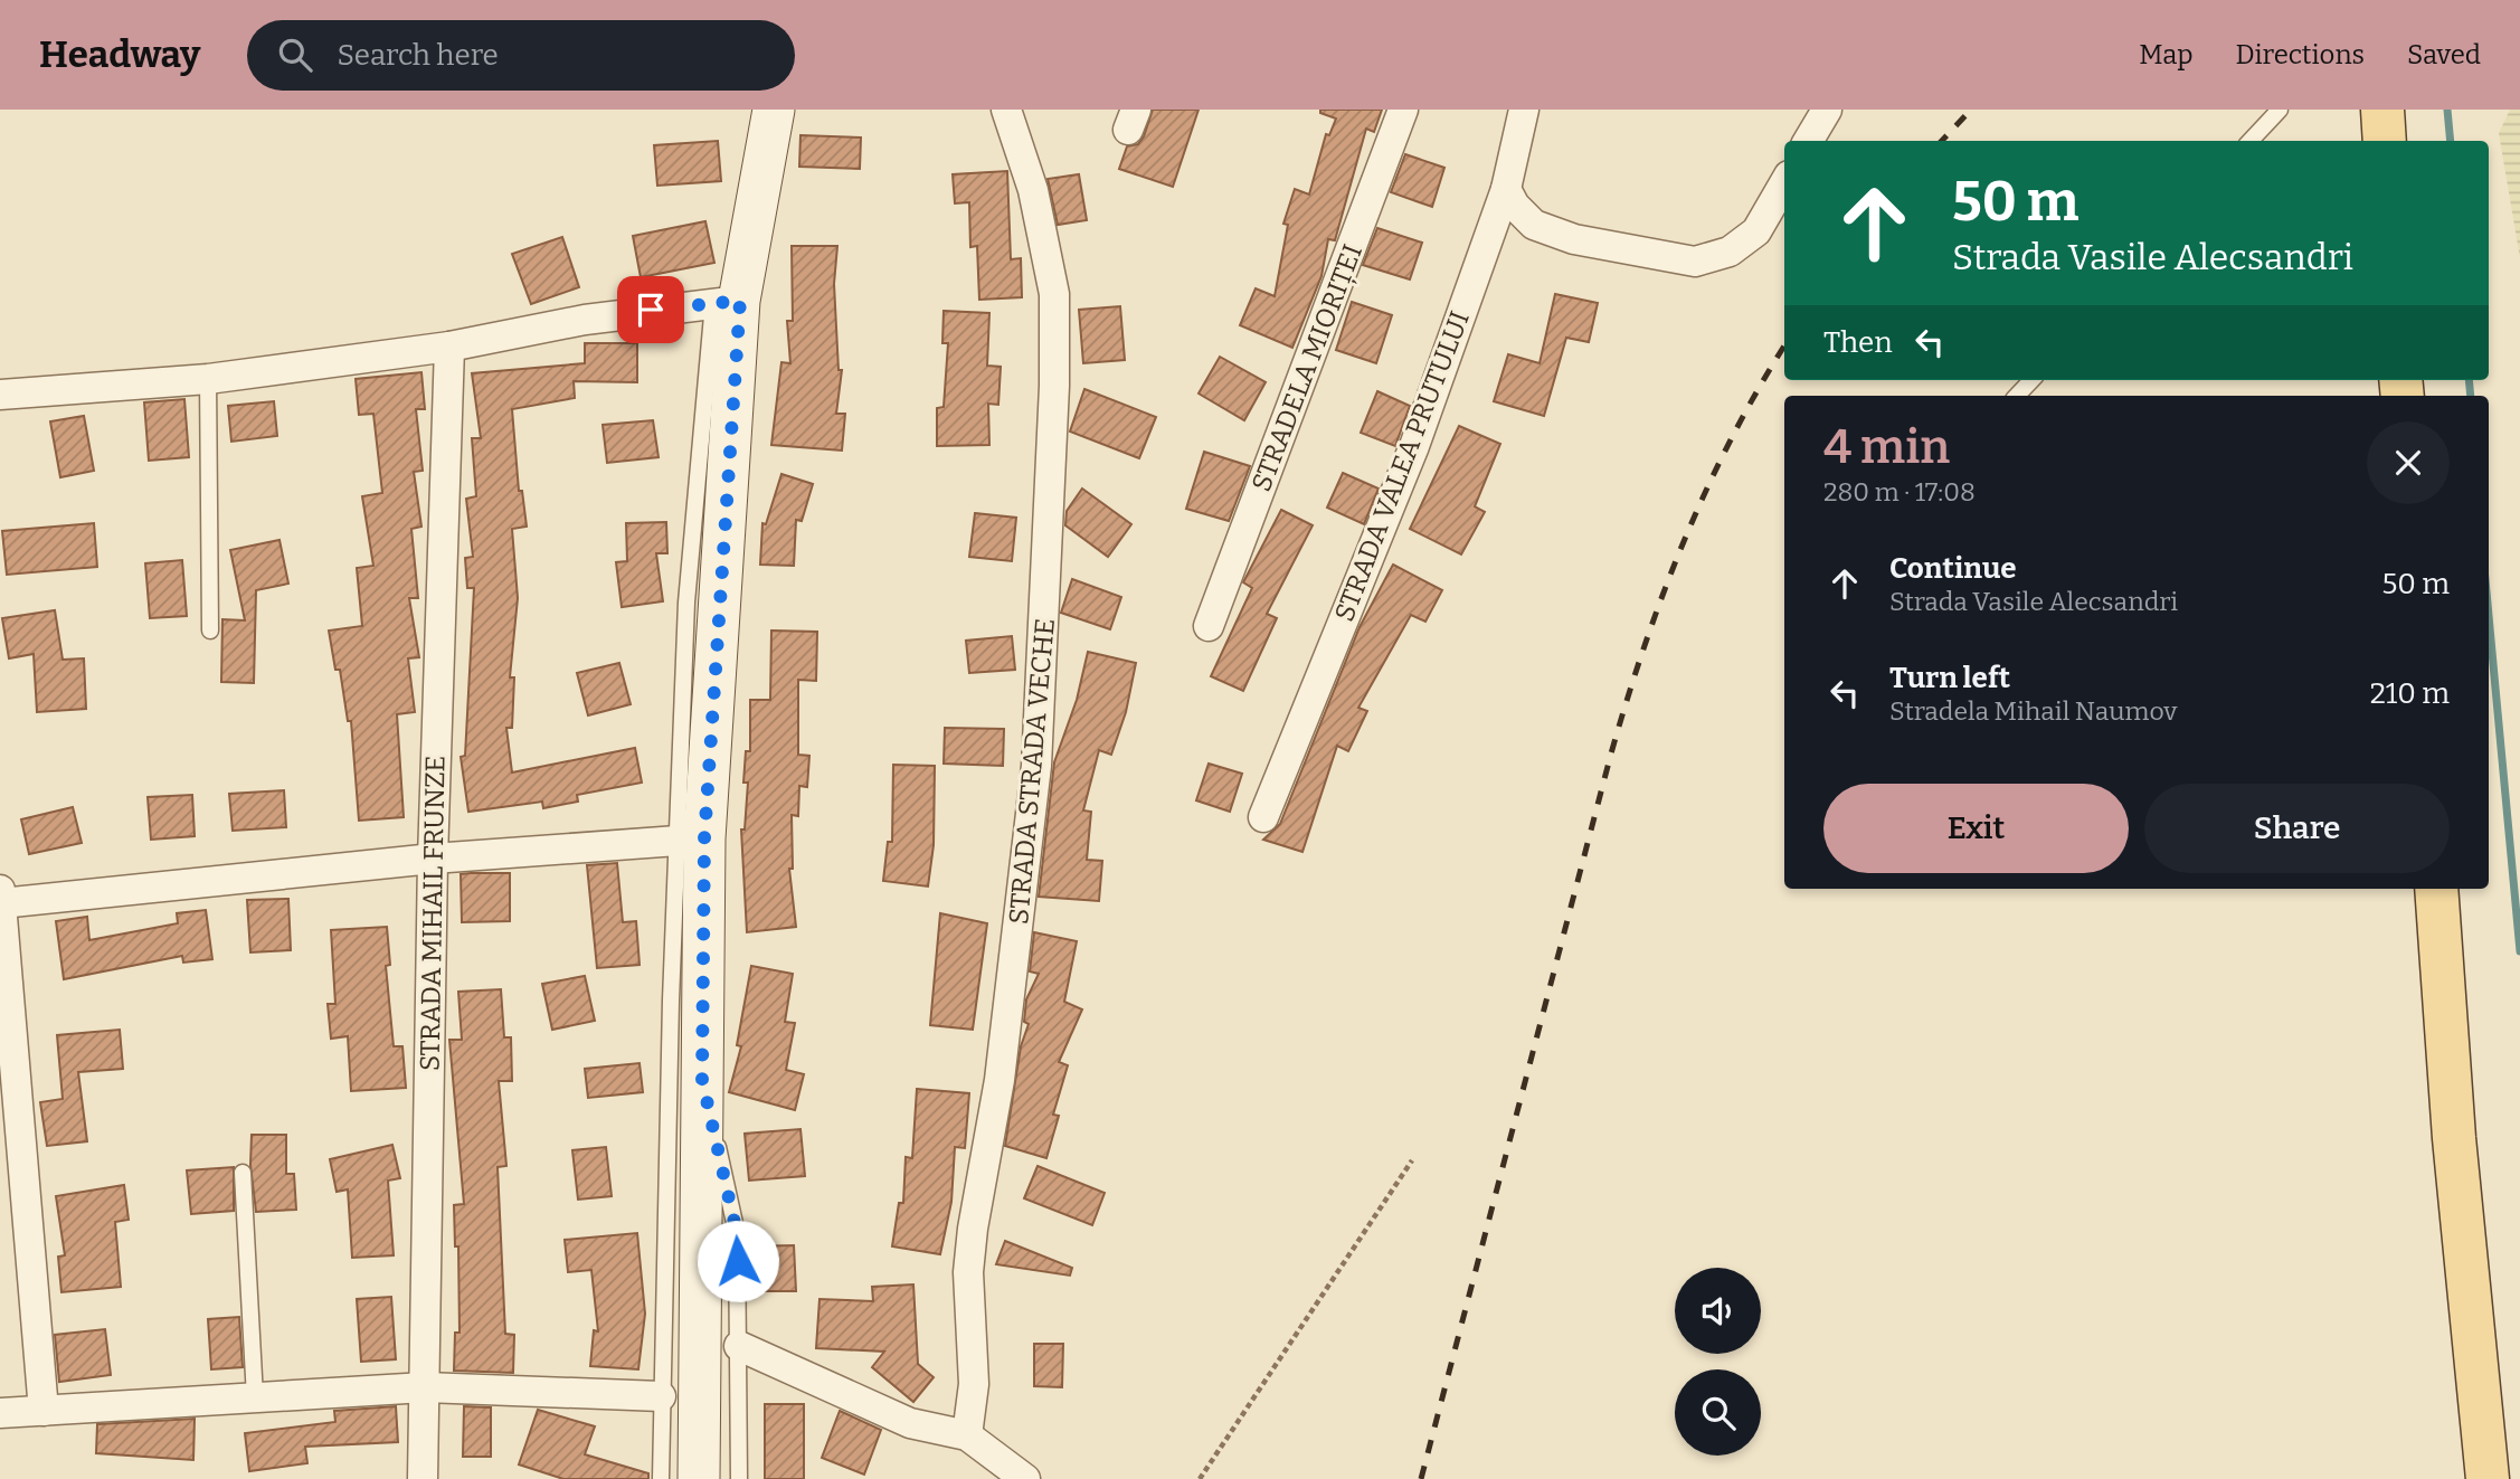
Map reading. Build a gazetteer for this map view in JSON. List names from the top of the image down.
{
  "streets": {
    "street": [
      "STRADELA MIORIȚEI",
      "STRADA VALEA PRUTULUI",
      "STRADA STRADA VECHE",
      "STRADA MIHAIL FRUNZE"
    ]
  },
  "page": {
    "header": "Headway",
    "search": "Search here",
    "nav": ["Map", "Directions", "Saved"],
    "turn": ["50 m", "Strada Vasile Alecsandri"],
    "then": "Then",
    "heading": ["4 min", "280 m · 17:08"],
    "list": [
      {
        "name": "Continue",
        "note": "Strada Vasile Alecsandri",
        "value": "50 m"
      },
      {
        "name": "Turn left",
        "note": "Stradela Mihail Naumov",
        "value": "210 m"
      }
    ],
    "buttons": ["Exit", "Share"]
  }
}
